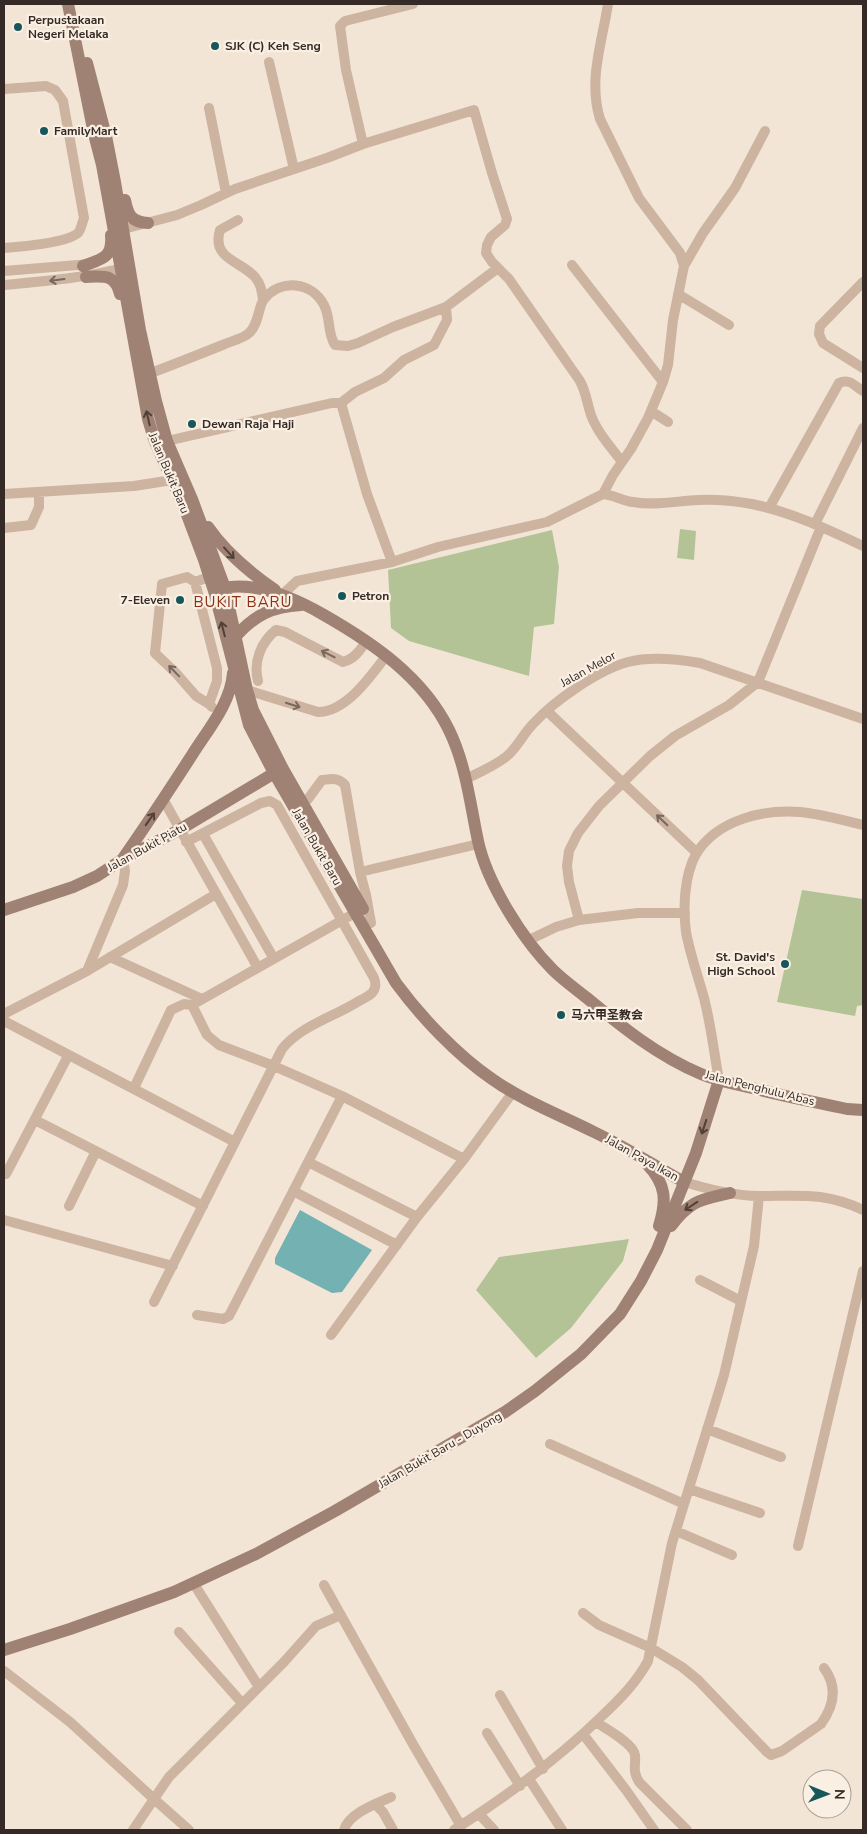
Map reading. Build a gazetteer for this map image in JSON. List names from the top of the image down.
{
  "streets": {
    "main road": [
      "Jalan Bukit Baru",
      "Jalan Bukit Piatu",
      "Jalan Penghulu Abas",
      "Jalan Paya Ikan",
      "Jalan Bukit Baru - Duyong"
    ],
    "street": ["Jalan Melor"]
  },
  "crossings": [
    ["Jalan Bukit Baru", "Jalan Bukit Piatu"],
    ["Jalan Bukit Baru", "Jalan Penghulu Abas"],
    ["Jalan Bukit Baru", "Jalan Paya Ikan"],
    ["Jalan Melor", "Jalan Penghulu Abas"],
    ["Jalan Penghulu Abas", "Jalan Bukit Baru - Duyong"],
    ["Jalan Paya Ikan", "Jalan Bukit Baru - Duyong"]
  ],
  "districts": ["BUKIT BARU"],
  "places": [
    "Perpustakaan Negeri Melaka",
    "SJK (C) Keh Seng",
    "FamilyMart",
    "Dewan Raja Haji",
    "Petron",
    "7-Eleven",
    "St. David's High School",
    "马六甲圣教会"
  ],
  "north": "right"
}
